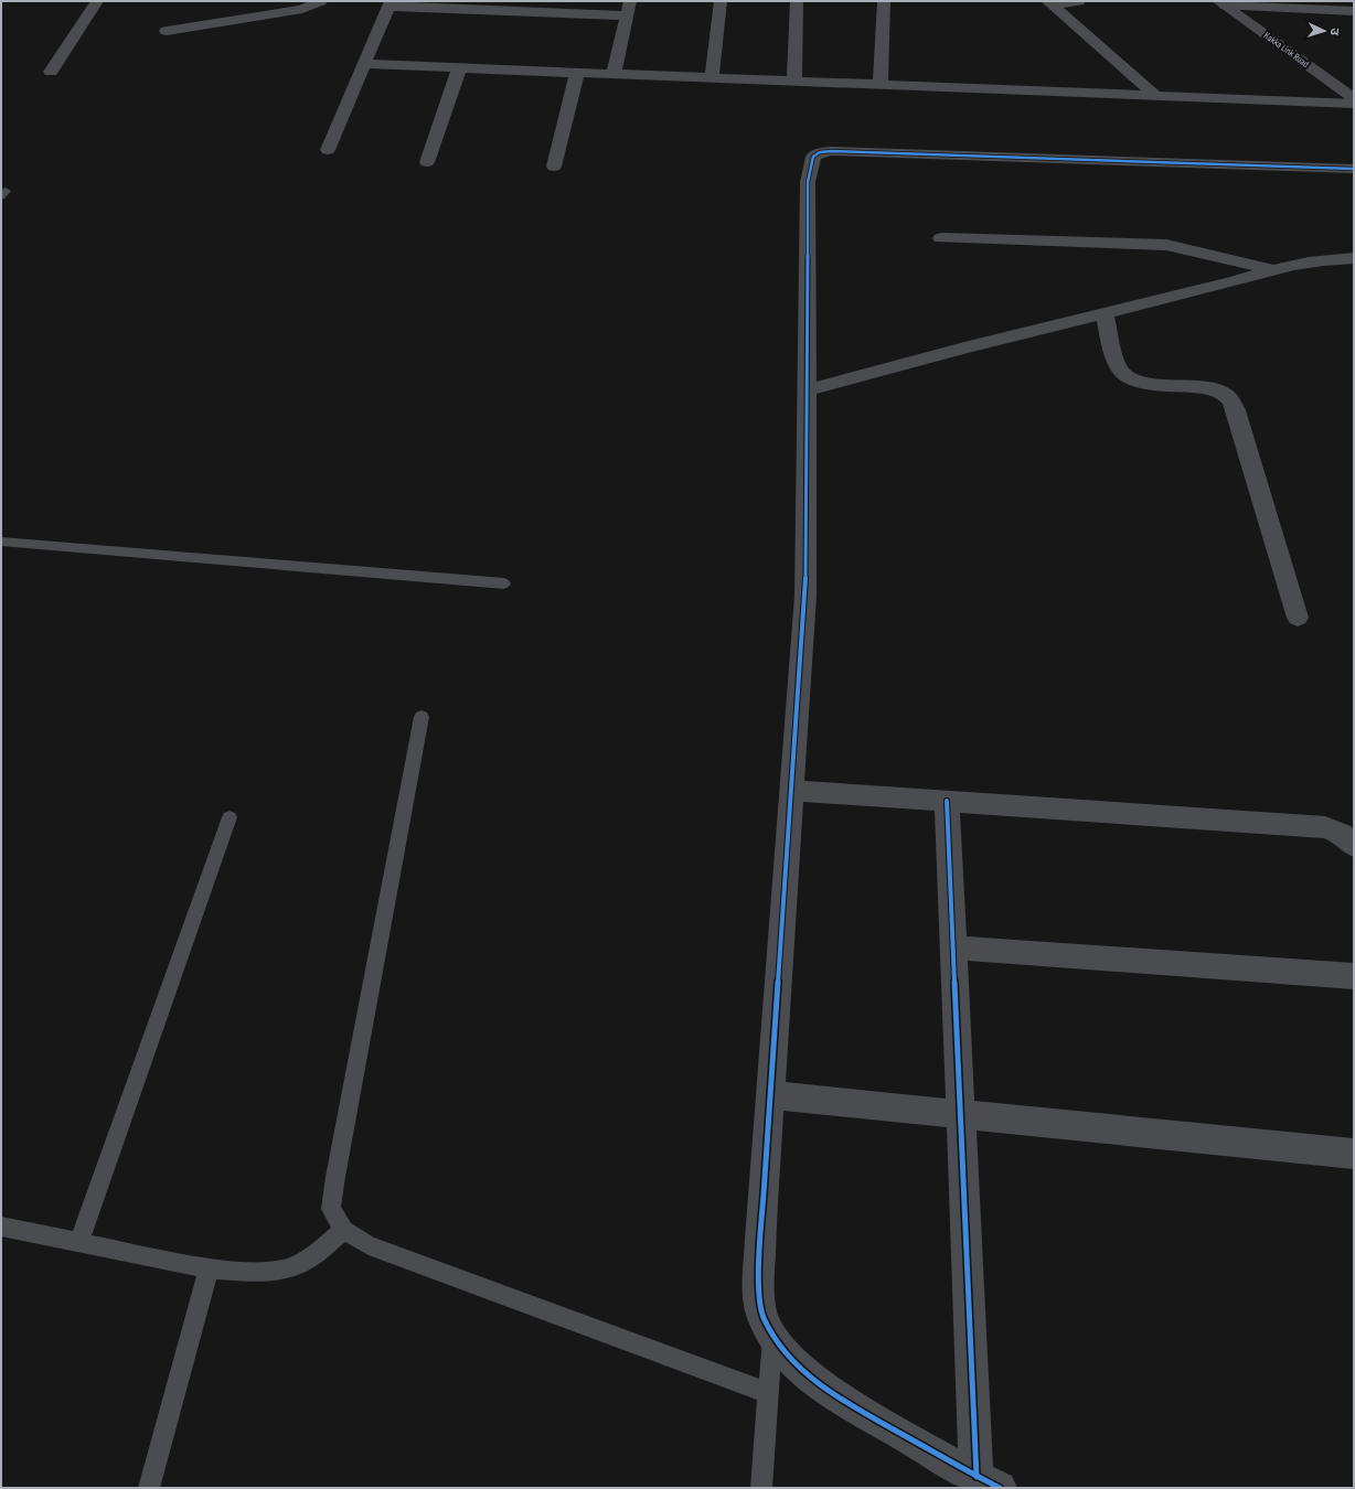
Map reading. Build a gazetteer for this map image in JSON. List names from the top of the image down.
{
  "streets": {
    "street": ["Kakka Link Road"]
  },
  "north": "right"
}
